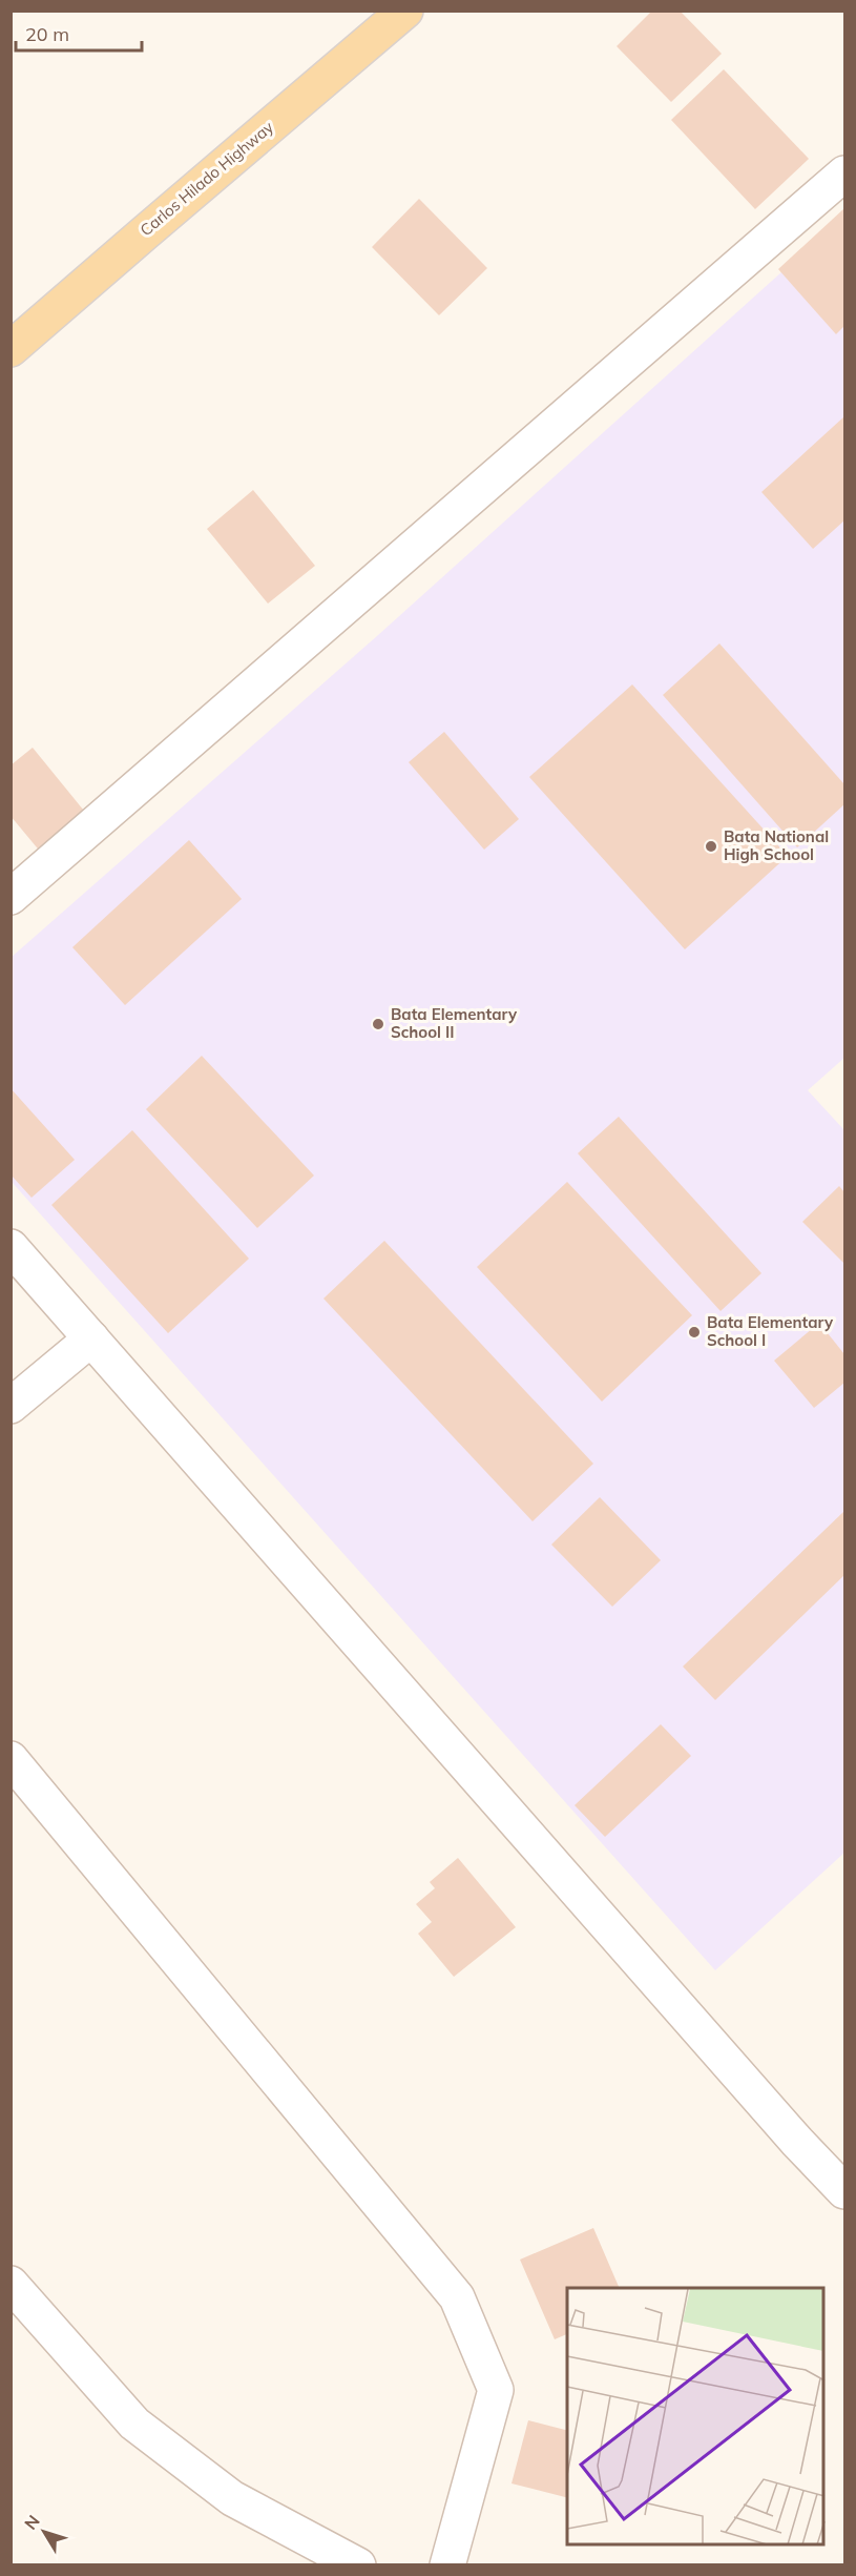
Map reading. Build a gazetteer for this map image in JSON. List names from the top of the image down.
{
  "streets": {
    "main road": ["Carlos Hilado Highway"]
  },
  "places": ["Bata National High School", "Bata Elementary School II", "Bata Elementary School I"],
  "scale_bar": "20 m",
  "north": "top left"
}
